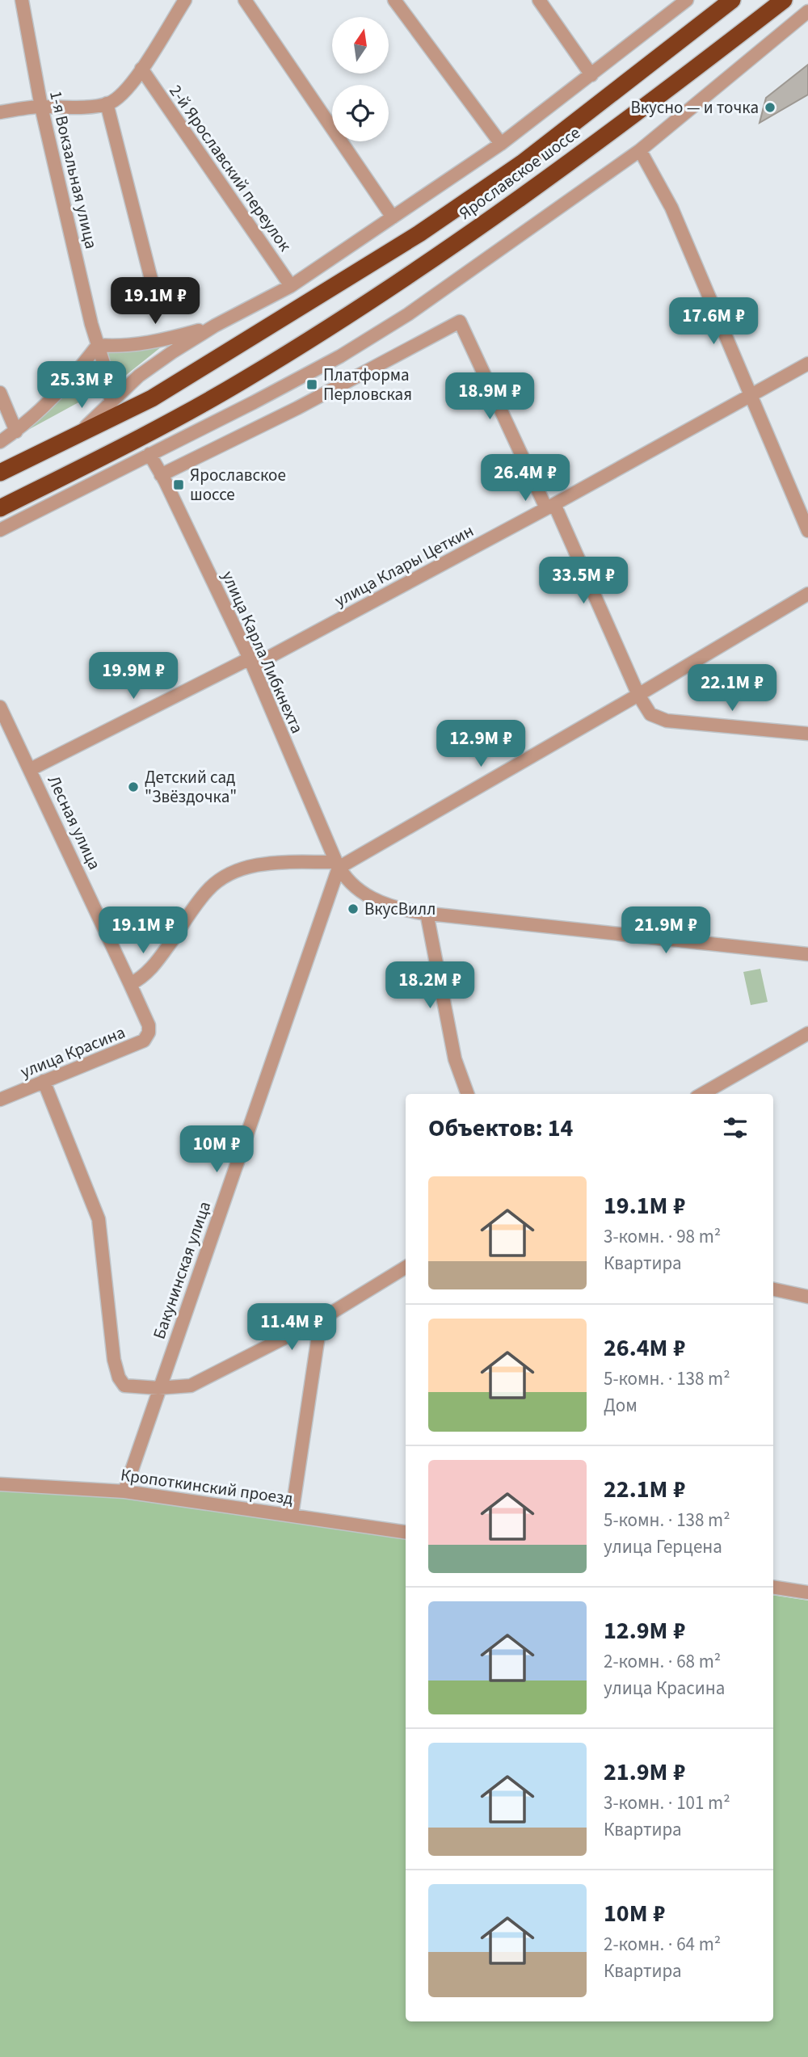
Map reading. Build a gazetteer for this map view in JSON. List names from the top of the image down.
{
  "streets": {
    "highway": ["Ярославское шоссе"],
    "street": [
      "2-й Ярославский переулок",
      "1-я Вокзальная улица",
      "улица Клары Цеткин",
      "улица Карла Либкнехта",
      "Лесная улица",
      "улица Красина",
      "Бакунинская улица",
      "Кропоткинский проезд"
    ]
  },
  "crossings": [
    ["улица Клары Цеткин", "улица Карла Либкнехта"],
    ["улица Клары Цеткин", "Лесная улица"],
    ["улица Карла Либкнехта", "Бакунинская улица"],
    ["Лесная улица", "улица Красина"],
    ["Бакунинская улица", "Кропоткинский проезд"]
  ],
  "places": {
    "other": ["Вкусно — и точка", "Детский сад \"Звёздочка\"", "ВкусВилл"],
    "transit": ["Платформа Перловская", "Ярославское шоссе"]
  },
  "north": "top",
  "page": {
    "price": [
      "19.1M ₽",
      "17.6M ₽",
      "25.3M ₽",
      "18.9M ₽",
      "26.4M ₽",
      "33.5M ₽",
      "19.9M ₽",
      "22.1M ₽",
      "12.9M ₽",
      "19.1M ₽",
      "21.9M ₽",
      "18.2M ₽",
      "10M ₽",
      "11.4M ₽"
    ],
    "heading": "Объектов: 14",
    "list": [
      {
        "name": "19.1M ₽",
        "note": "3-комн. · 98 m² · Квартира"
      },
      {
        "name": "26.4M ₽",
        "note": "5-комн. · 138 m² · Дом"
      },
      {
        "name": "22.1M ₽",
        "note": "5-комн. · 138 m² · улица Герцена"
      },
      {
        "name": "12.9M ₽",
        "note": "2-комн. · 68 m² · улица Красина"
      },
      {
        "name": "21.9M ₽",
        "note": "3-комн. · 101 m² · Квартира"
      },
      {
        "name": "10M ₽",
        "note": "2-комн. · 64 m² · Квартира"
      }
    ]
  }
}
